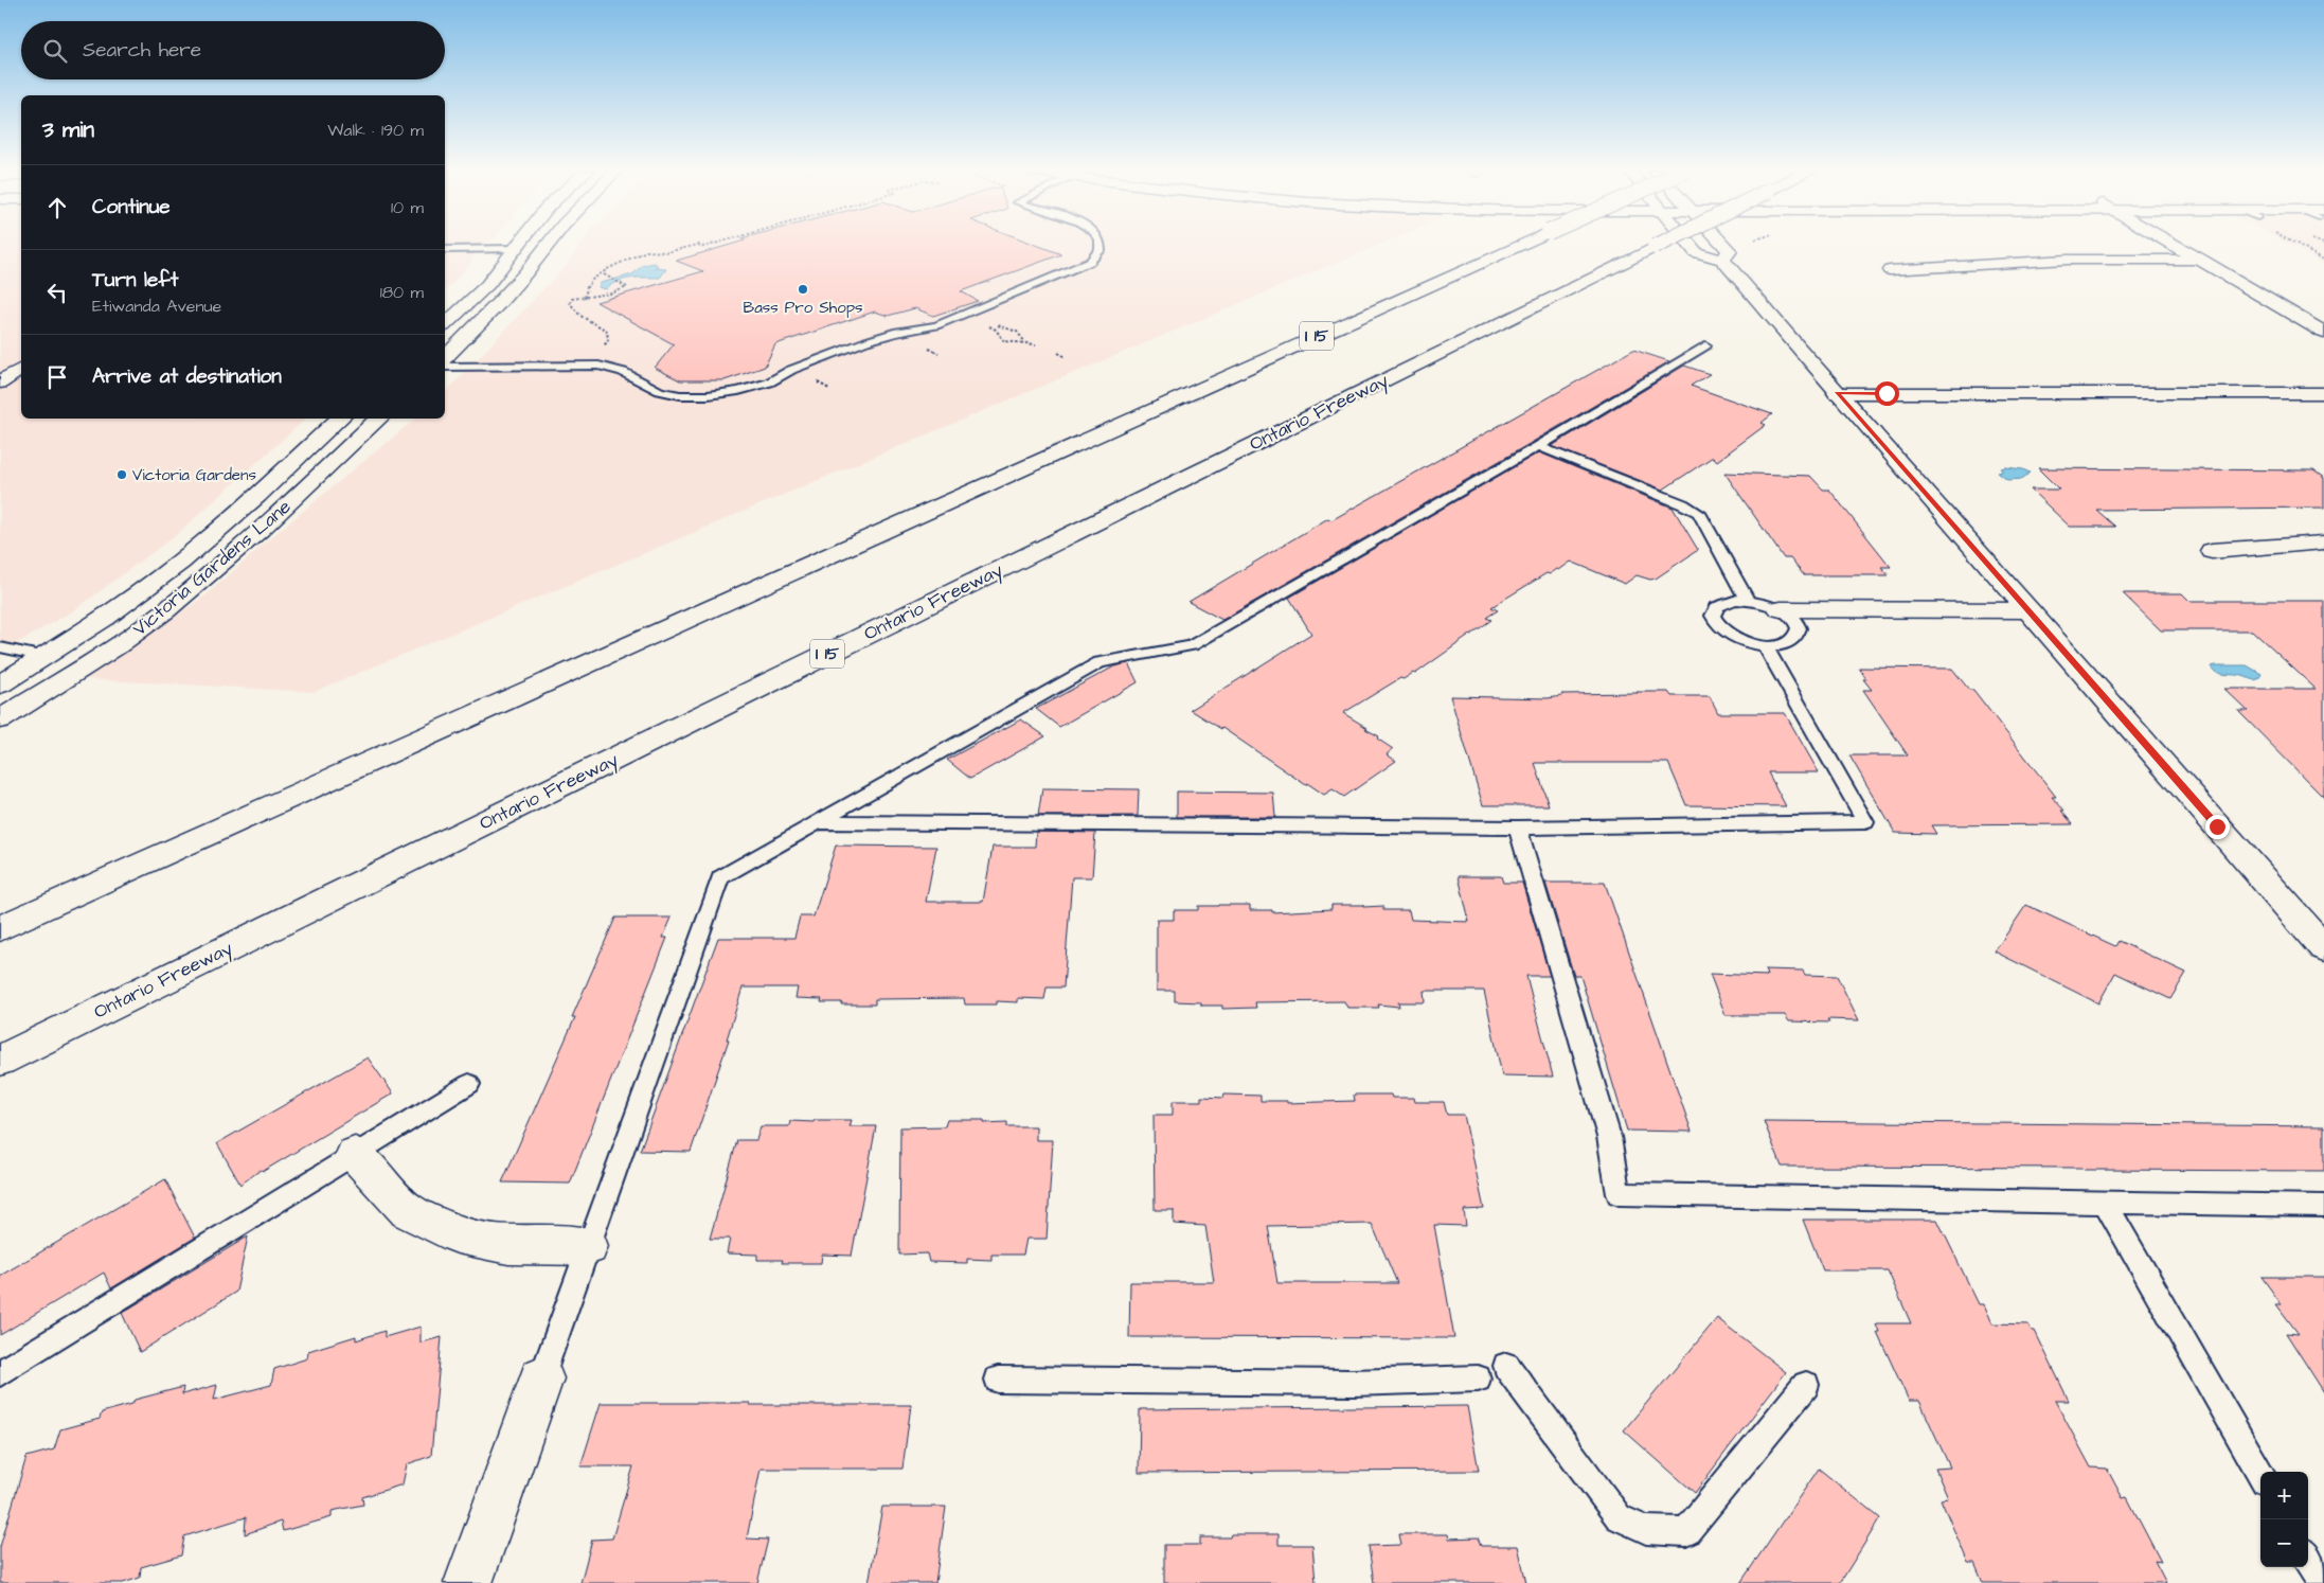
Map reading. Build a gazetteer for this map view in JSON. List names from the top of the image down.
{
  "streets": {
    "main road": ["I 15", "Ontario Freeway", "Victoria Gardens Lane"]
  },
  "places": ["Bass Pro Shops", "Victoria Gardens"],
  "page": {
    "search": "Search here",
    "heading": ["3 min", "Walk · 190 m"],
    "list": [
      ["Continue", "10 m"],
      ["Turn left", "Etiwanda Avenue", "180 m"],
      "Arrive at destination"
    ],
    "map_buttons": ["+", "−"]
  }
}
